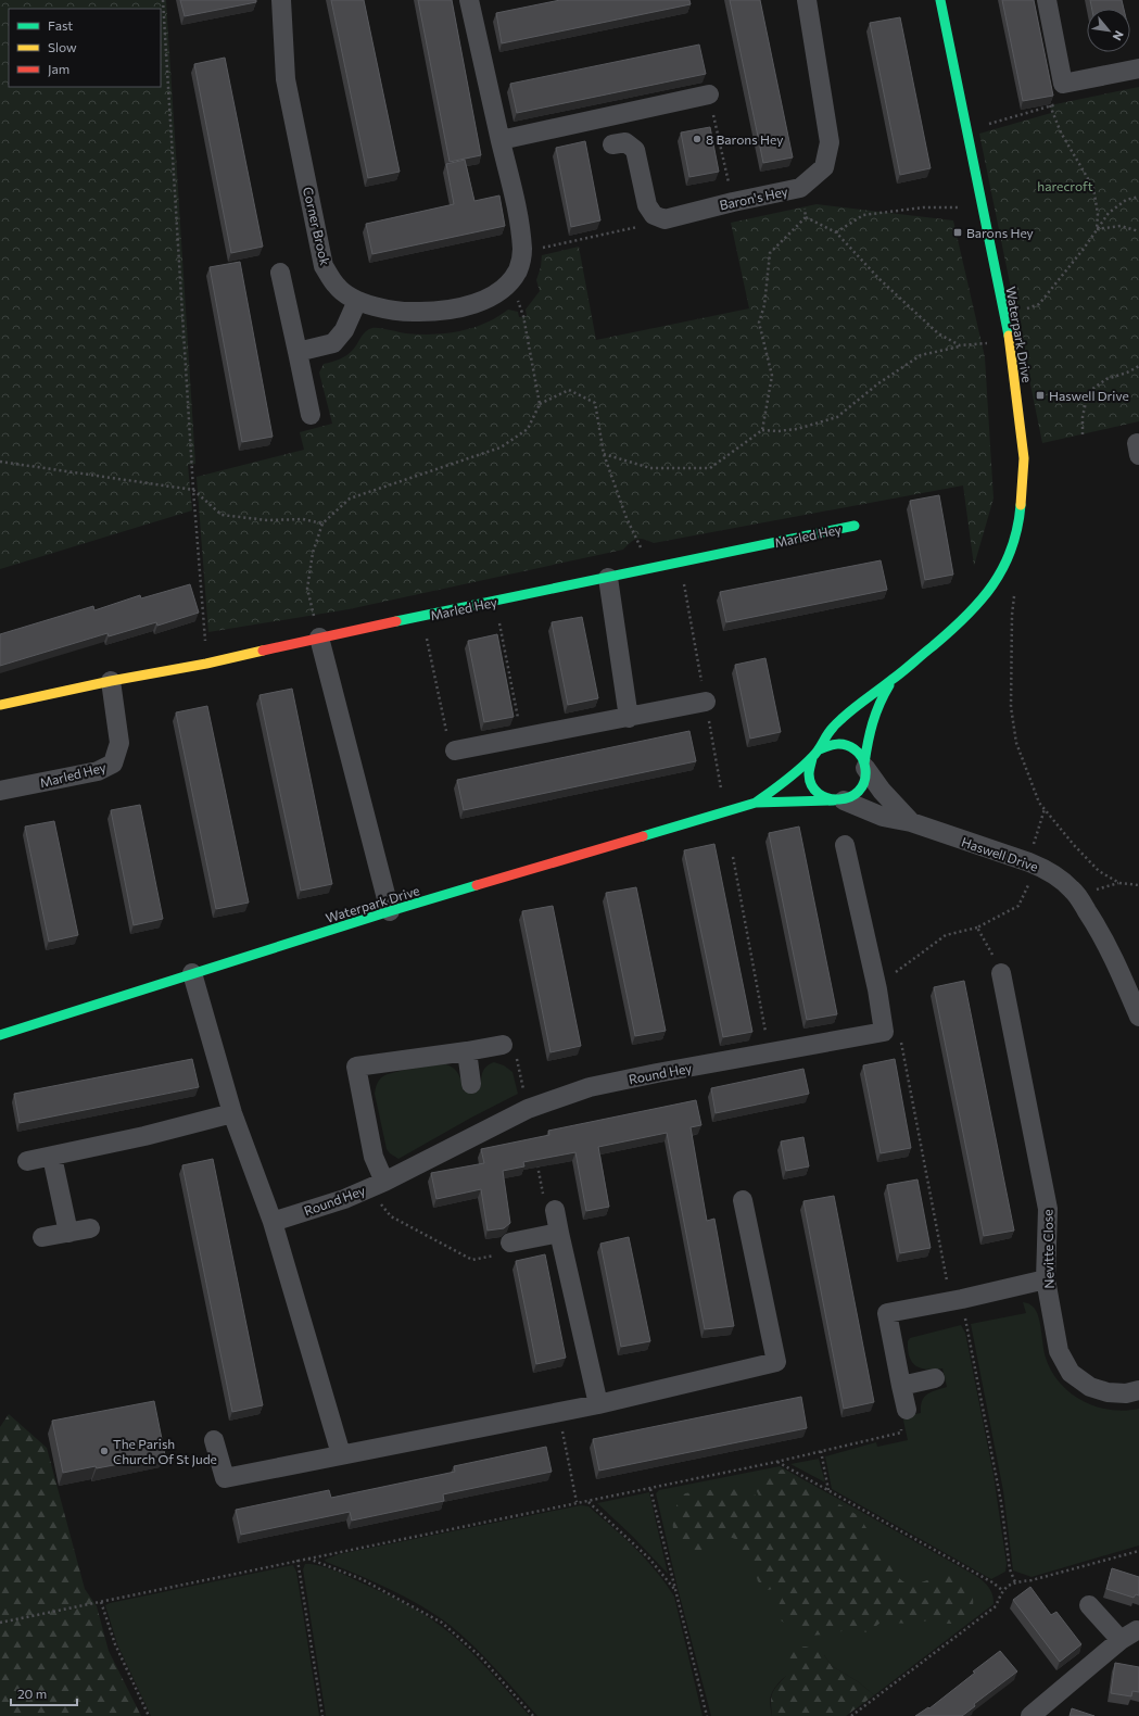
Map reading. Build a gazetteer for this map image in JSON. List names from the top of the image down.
{
  "streets": {
    "street": [
      "Baron's Hey",
      "Corner Brook",
      "Waterpark Drive",
      "Marled Hey",
      "Haswell Drive",
      "Round Hey",
      "Nevitte Close"
    ]
  },
  "crossings": [
    ["Waterpark Drive", "Haswell Drive"]
  ],
  "parks": ["harecroft"],
  "places": {
    "other": ["8 Barons Hey", "The Parish Church Of St Jude"],
    "transit": ["Barons Hey", "Haswell Drive"]
  },
  "legend": ["Fast", "Slow", "Jam"],
  "scale_bar": "20 m",
  "north": "bottom right"
}
